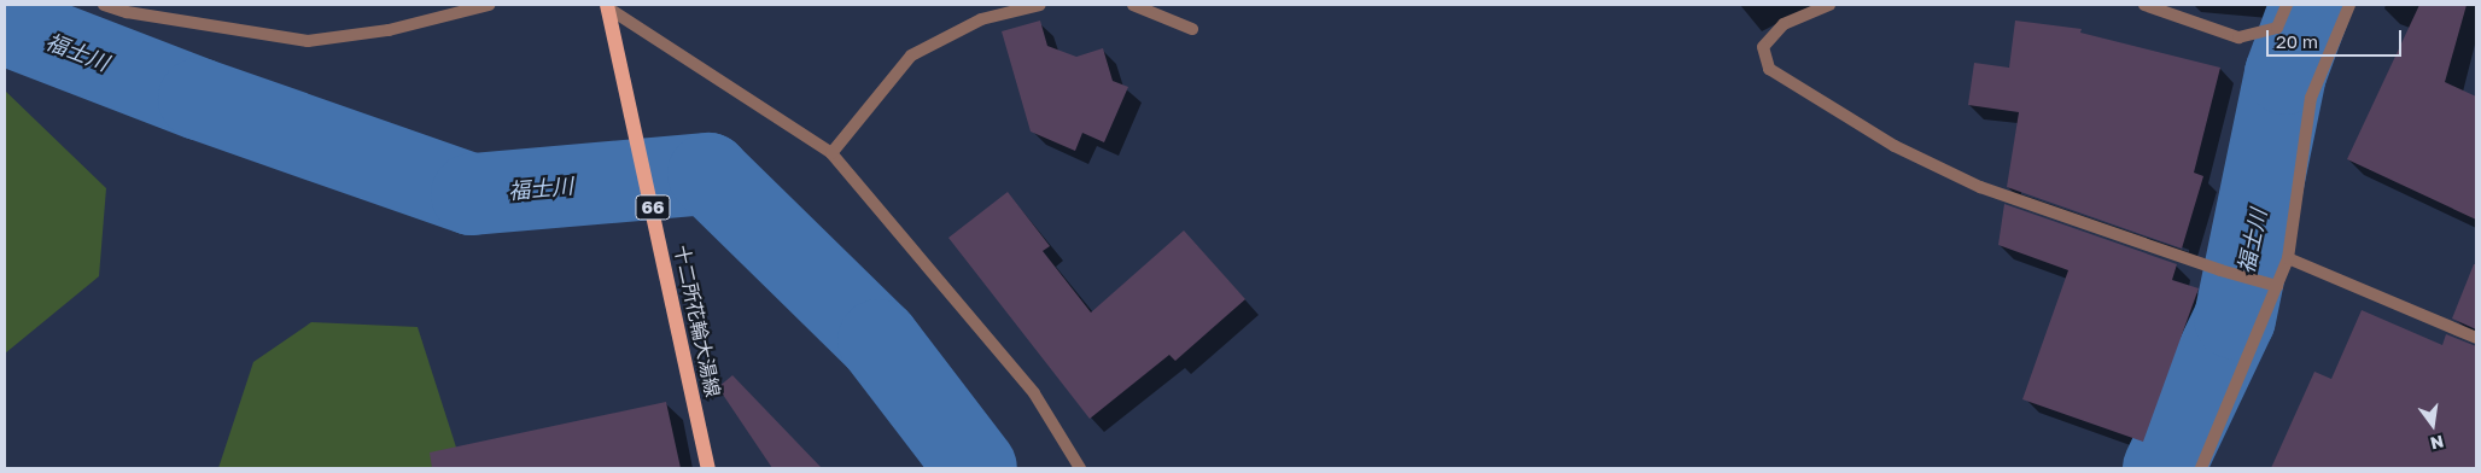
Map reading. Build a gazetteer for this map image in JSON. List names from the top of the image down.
{
  "streets": {
    "main road": ["66", "十二所花輪大湯線"]
  },
  "water": ["福士川"],
  "scale_bar": "20 m",
  "north": "bottom"
}
